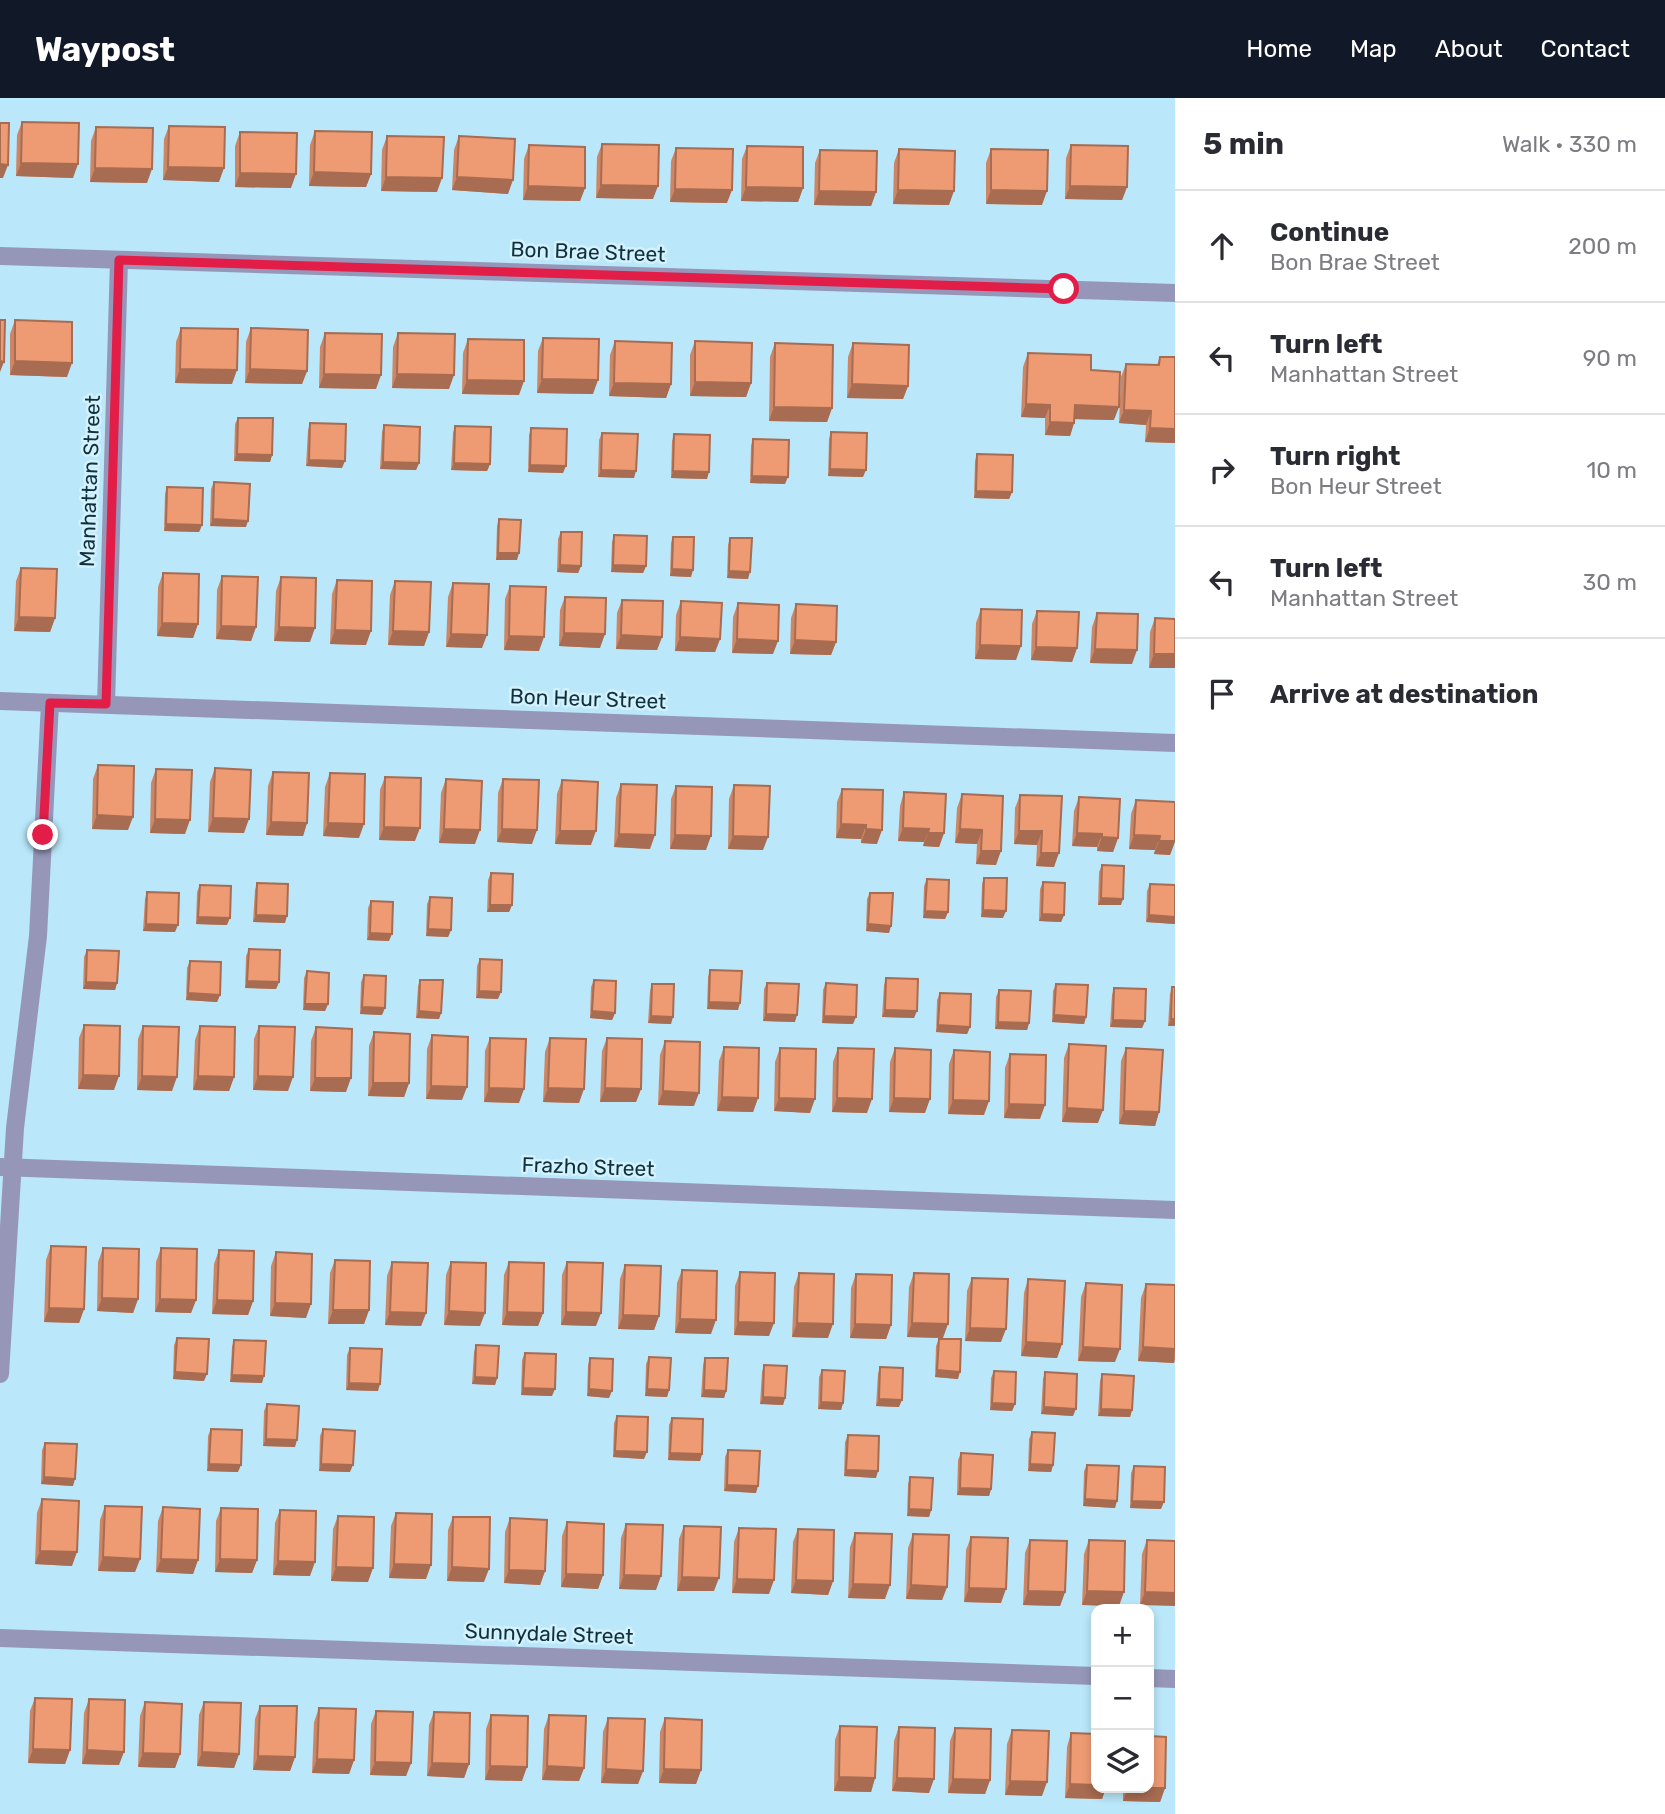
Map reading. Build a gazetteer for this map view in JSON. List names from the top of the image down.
{
  "streets": {
    "street": [
      "Bon Brae Street",
      "Manhattan Street",
      "Bon Heur Street",
      "Frazho Street",
      "Sunnydale Street"
    ]
  },
  "crossings": [
    ["Bon Brae Street", "Manhattan Street"],
    ["Manhattan Street", "Bon Heur Street"]
  ],
  "page": {
    "header": "Waypost",
    "nav": [
      "Home",
      "Map",
      "About",
      "Contact"
    ],
    "heading": ["5 min", "Walk · 330 m"],
    "list": [
      ["Continue", "Bon Brae Street", "200 m"],
      ["Turn left", "Manhattan Street", "90 m"],
      ["Turn right", "Bon Heur Street", "10 m"],
      ["Turn left", "Manhattan Street", "30 m"],
      "Arrive at destination"
    ],
    "map_buttons": ["+", "−"]
  }
}
